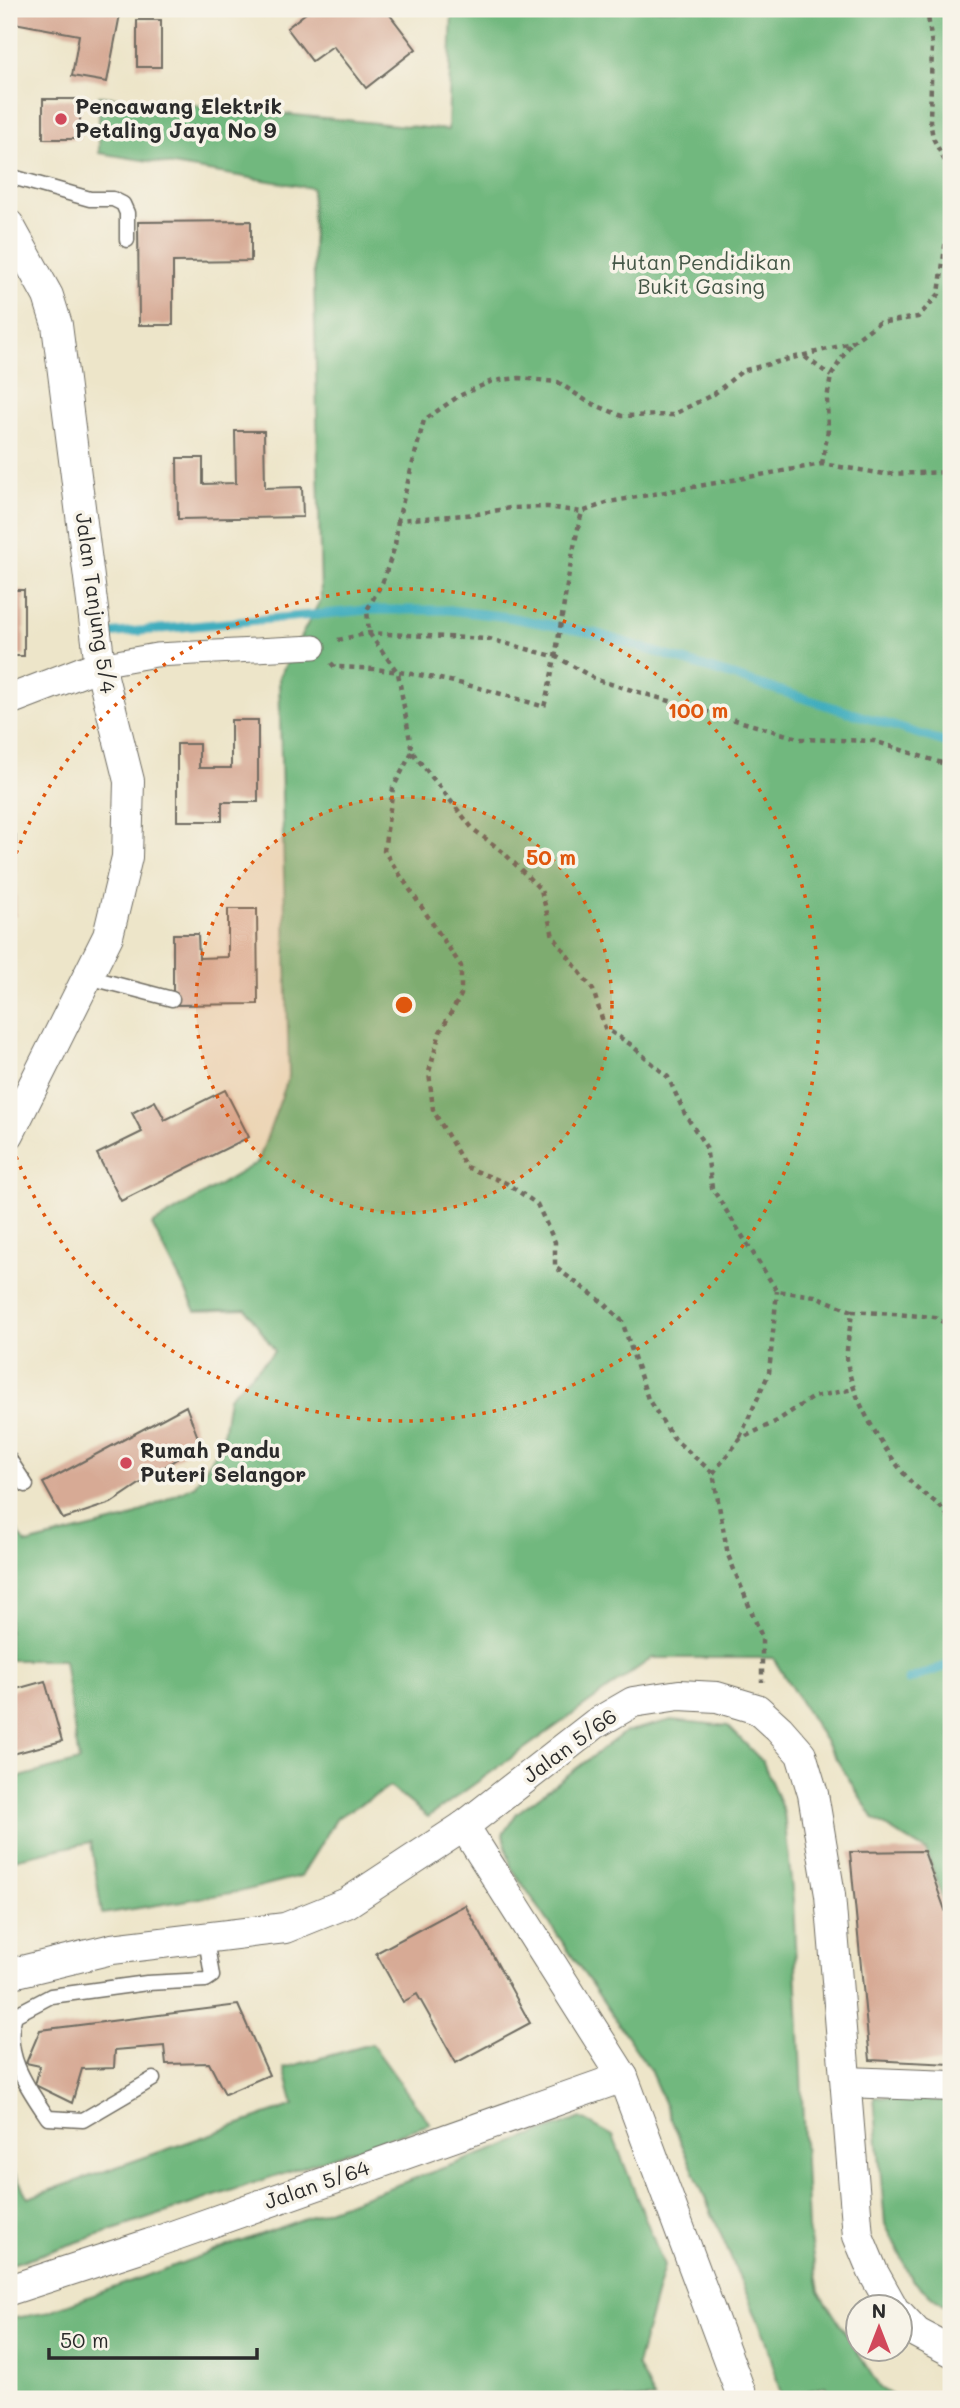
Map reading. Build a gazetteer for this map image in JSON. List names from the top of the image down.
{
  "streets": {
    "street": ["Jalan Tanjung 5/4", "Jalan 5/66", "Jalan 5/64"]
  },
  "parks": ["Hutan Pendidikan Bukit Gasing"],
  "places": ["Pencawang Elektrik Petaling Jaya No 9", "Rumah Pandu Puteri Selangor"],
  "scale_bar": "50 m",
  "north": "top",
  "rings": ["100 m", "50 m"]
}
